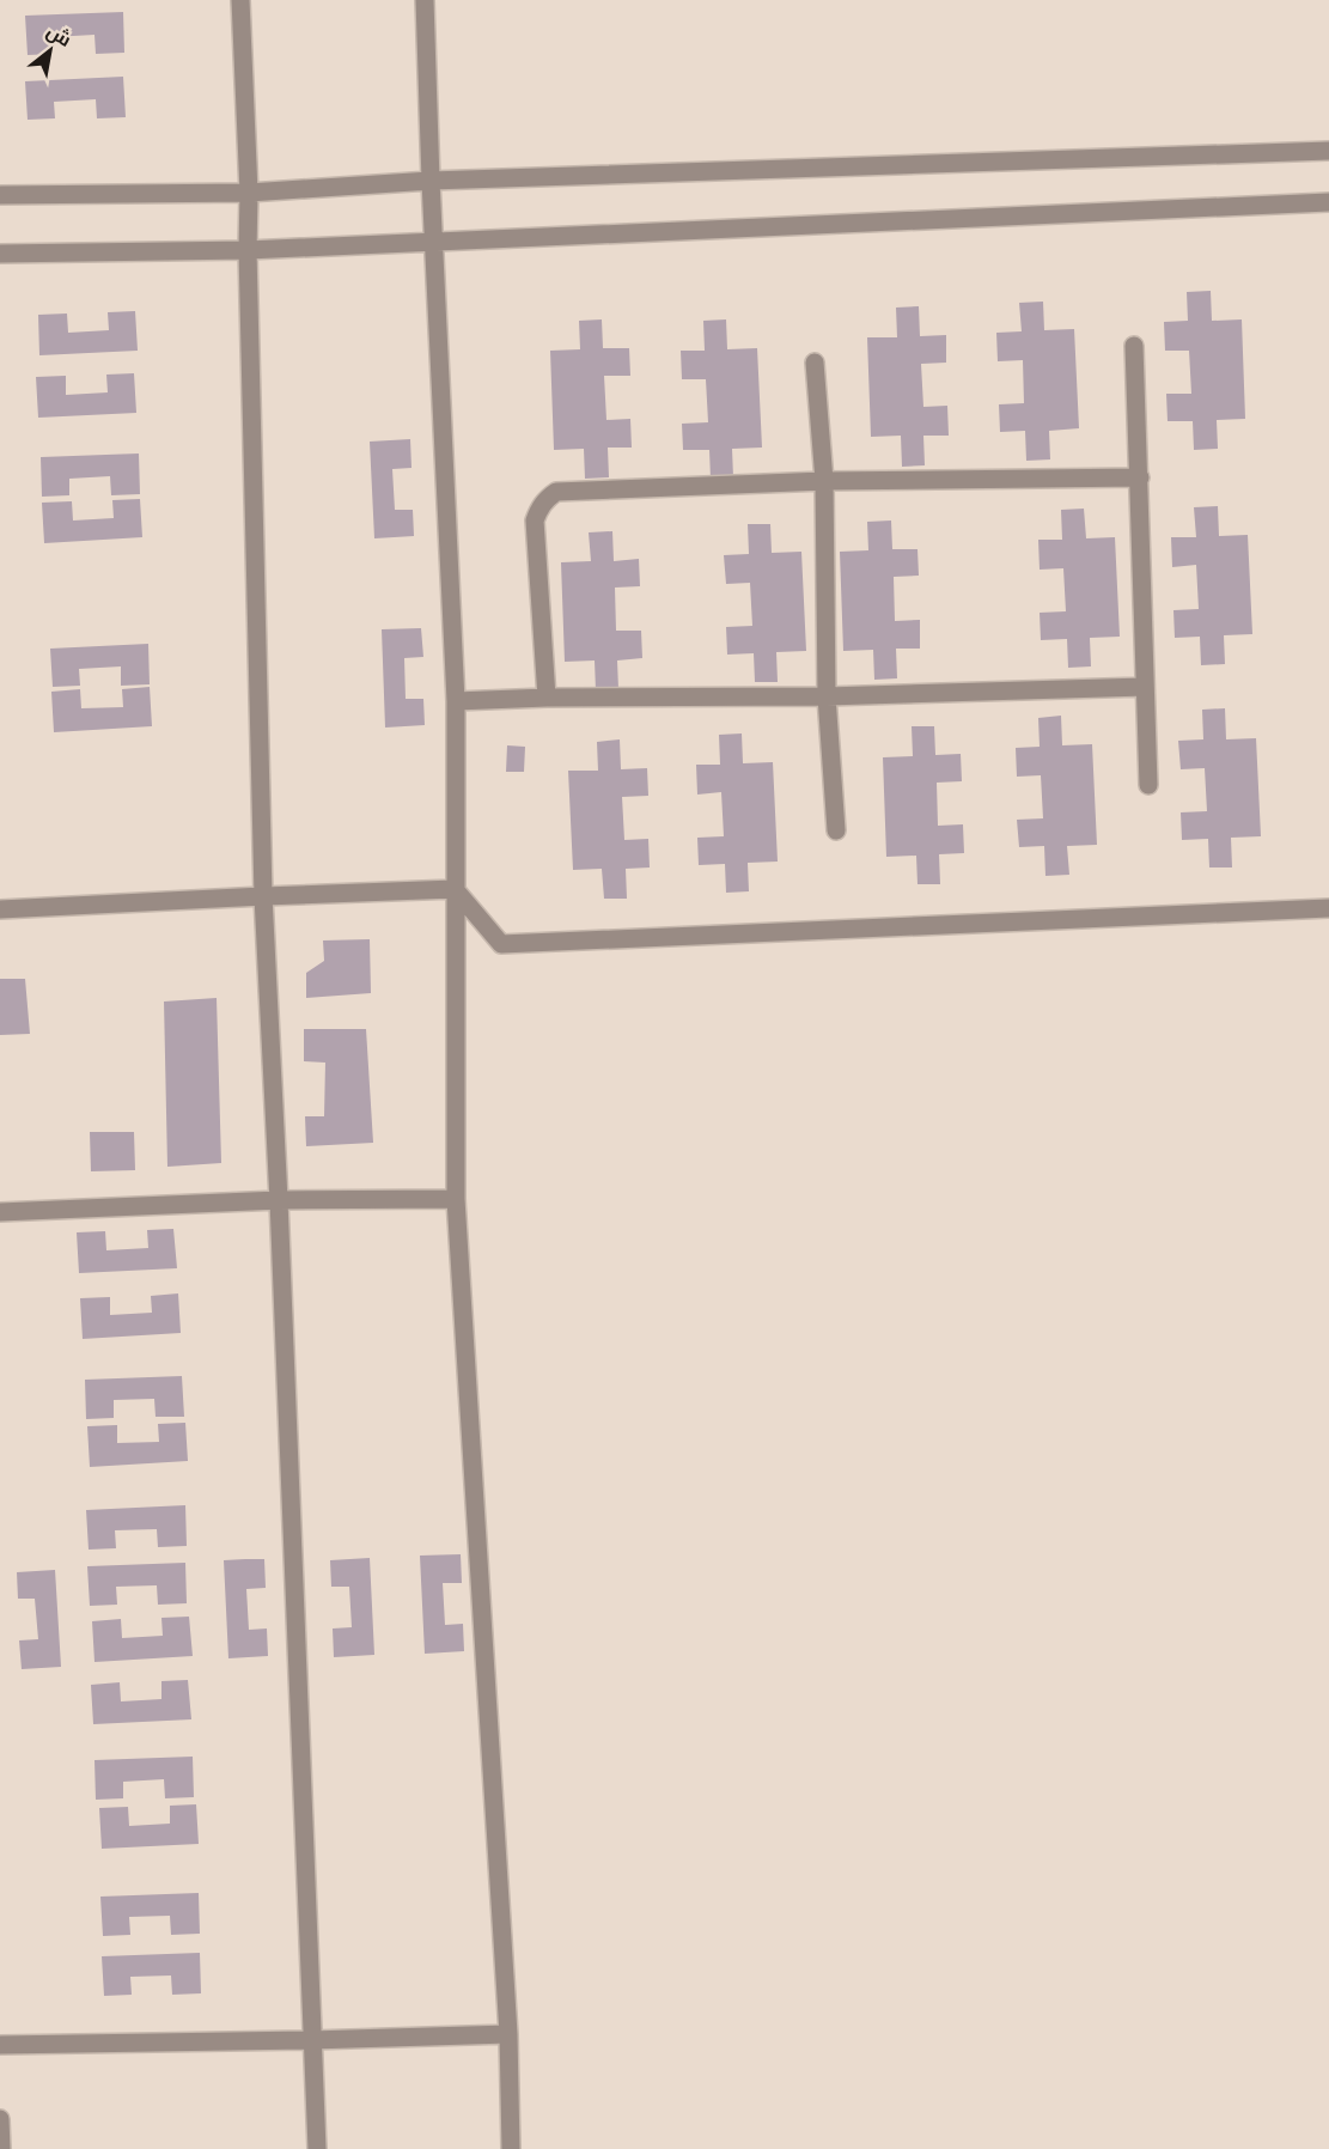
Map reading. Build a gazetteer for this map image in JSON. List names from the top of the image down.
{
  "north": "top right"
}
